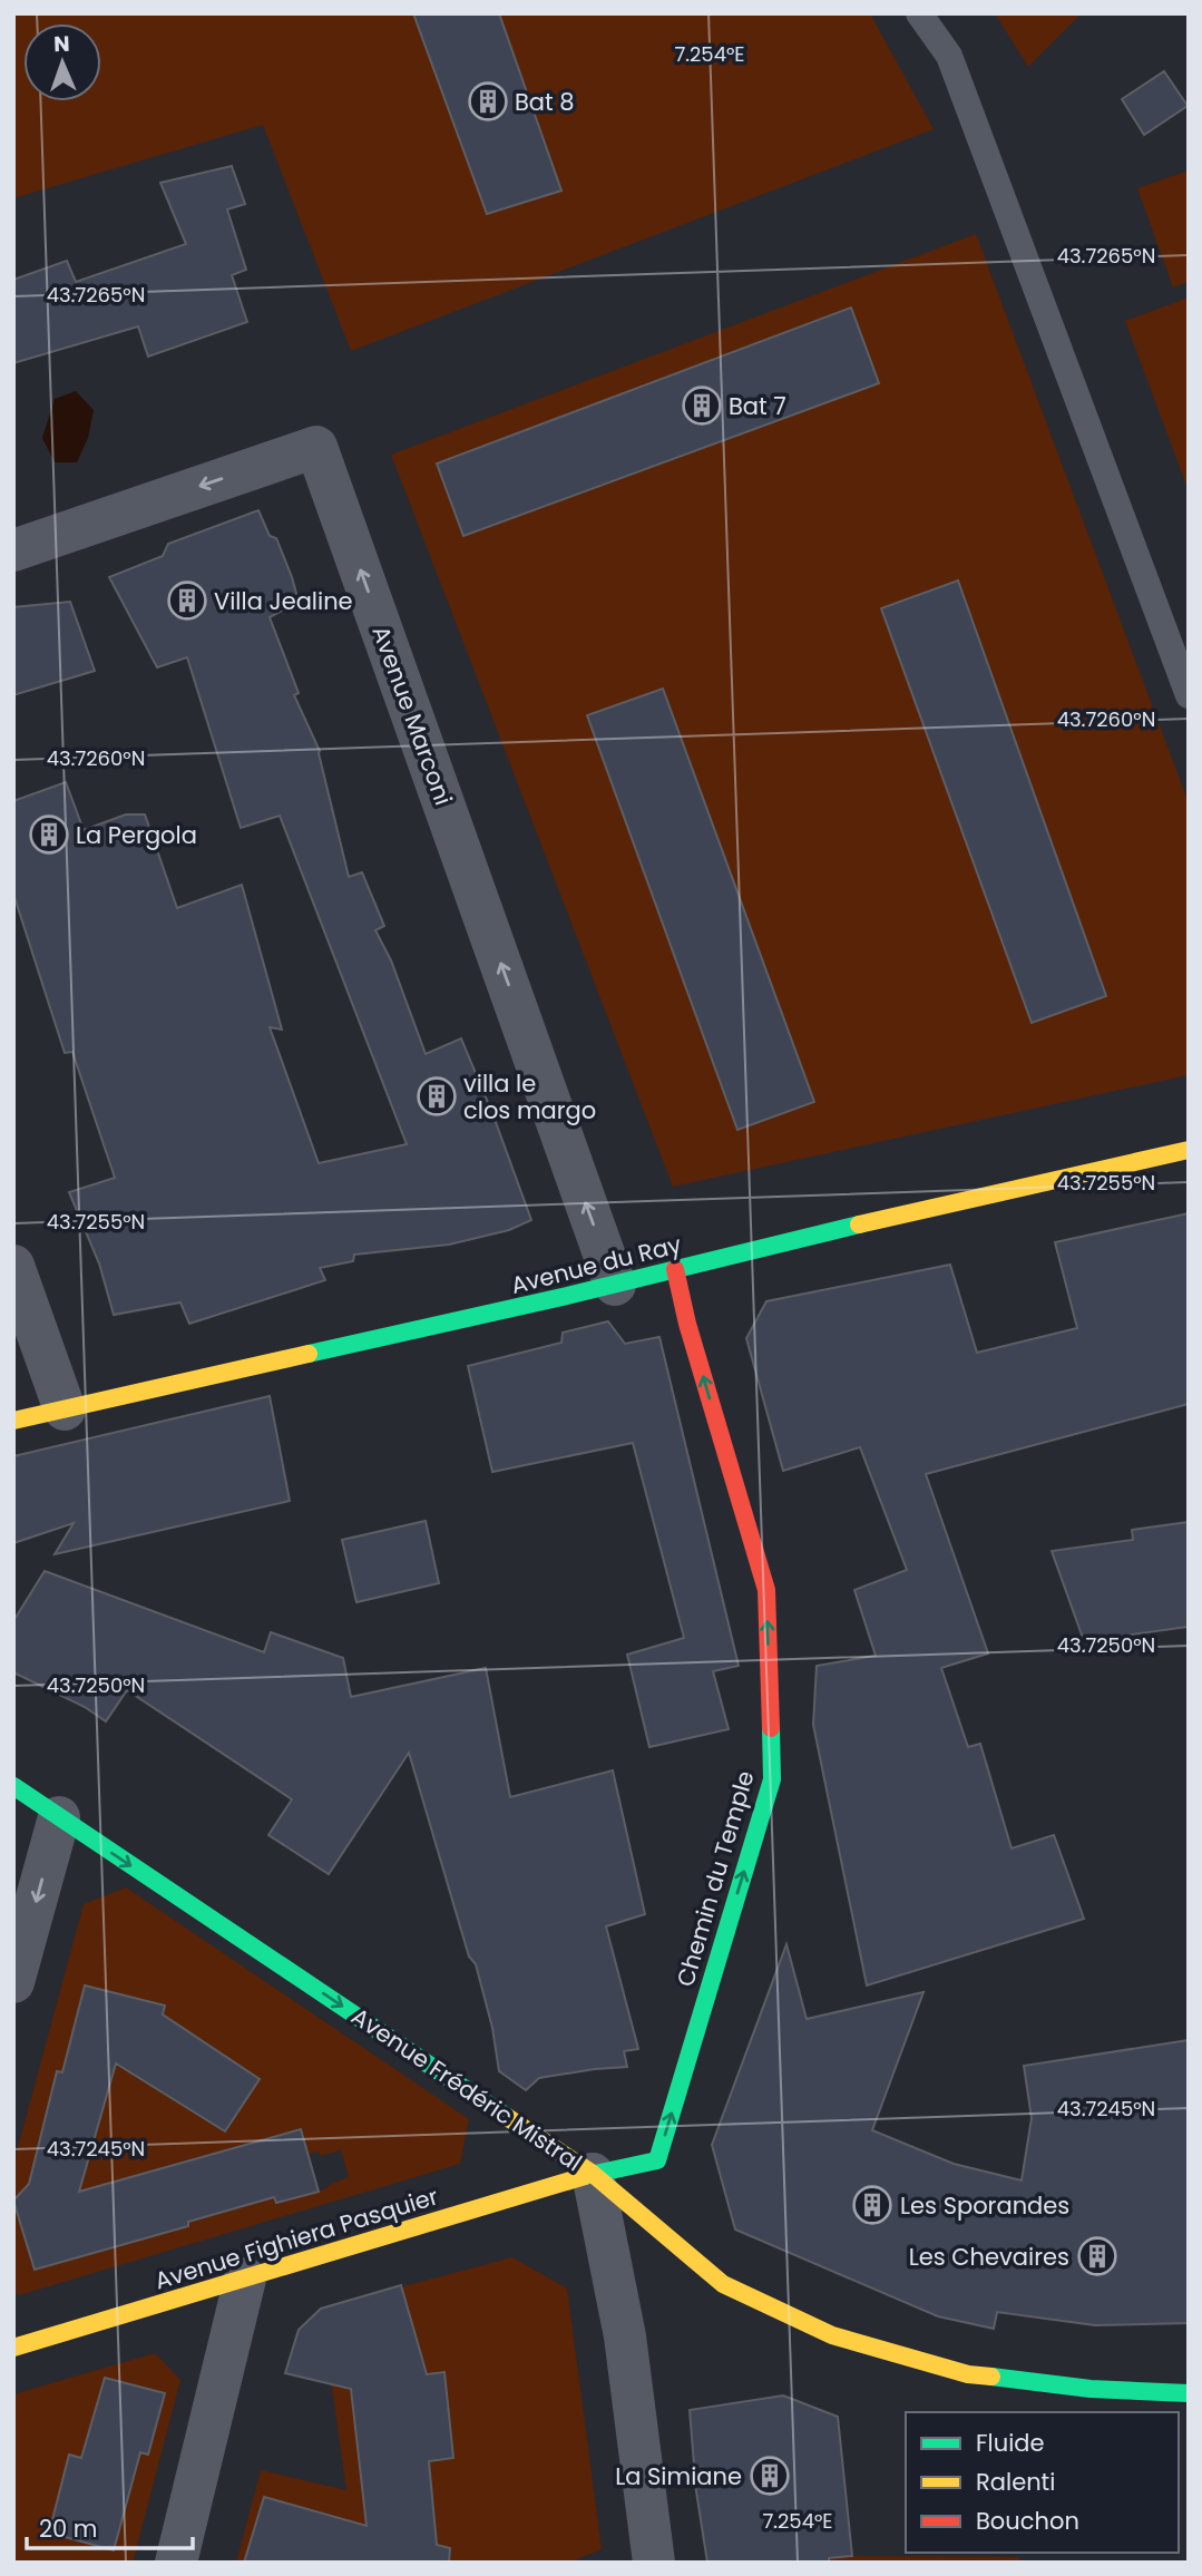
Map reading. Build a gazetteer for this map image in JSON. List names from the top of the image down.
{
  "streets": {
    "street": [
      "Avenue Marconi",
      "Avenue du Ray",
      "Chemin du Temple",
      "Avenue Frédéric Mistral",
      "Avenue Fighiera Pasquier"
    ]
  },
  "crossings": [
    ["Avenue Marconi", "Avenue du Ray"],
    ["Avenue du Ray", "Chemin du Temple"],
    ["Chemin du Temple", "Avenue Frédéric Mistral"],
    ["Chemin du Temple", "Avenue Fighiera Pasquier"],
    ["Avenue Frédéric Mistral", "Avenue Fighiera Pasquier"]
  ],
  "one_way": ["Chemin du Temple", "Avenue Frédéric Mistral"],
  "places": {
    "building": [
      "Bat 8",
      "Bat 7",
      "Villa Jealine",
      "La Pergola",
      "villa le clos margo",
      "Les Sporandes",
      "Les Chevaires",
      "La Simiane"
    ]
  },
  "legend": ["Fluide", "Ralenti", "Bouchon"],
  "scale_bar": "20 m",
  "north": "top",
  "coordinates": [
    "7.254°E",
    "43.7265°N",
    "43.7260°N",
    "43.7255°N",
    "43.7250°N",
    "43.7245°N"
  ]
}
